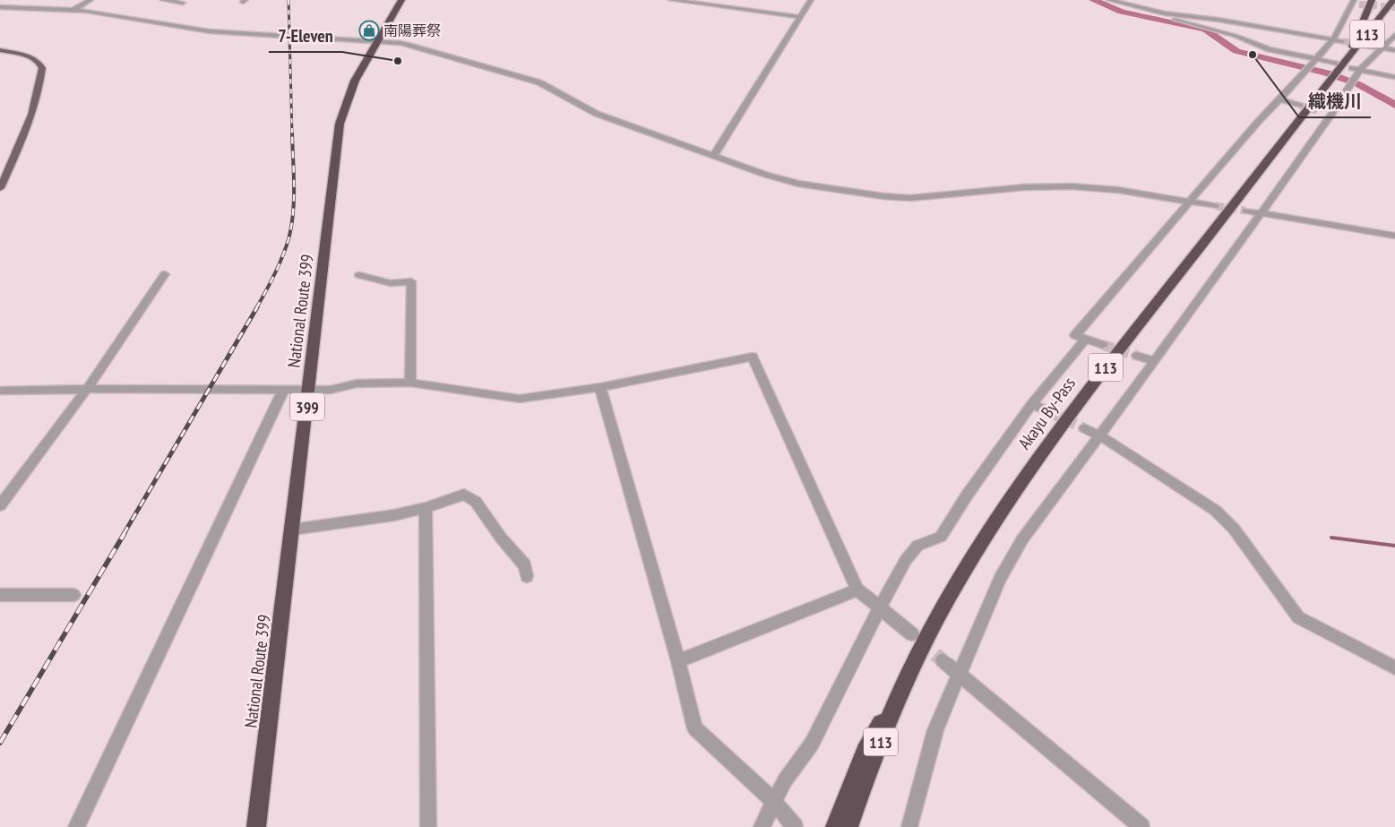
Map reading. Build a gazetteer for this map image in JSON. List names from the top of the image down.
{
  "streets": {
    "highway": [
      "113",
      "National Route 399",
      "399",
      "Akayu By-Pass"
    ]
  },
  "places": {
    "shop": ["南陽葬祭"],
    "other": ["織機川", "7-Eleven"]
  }
}
